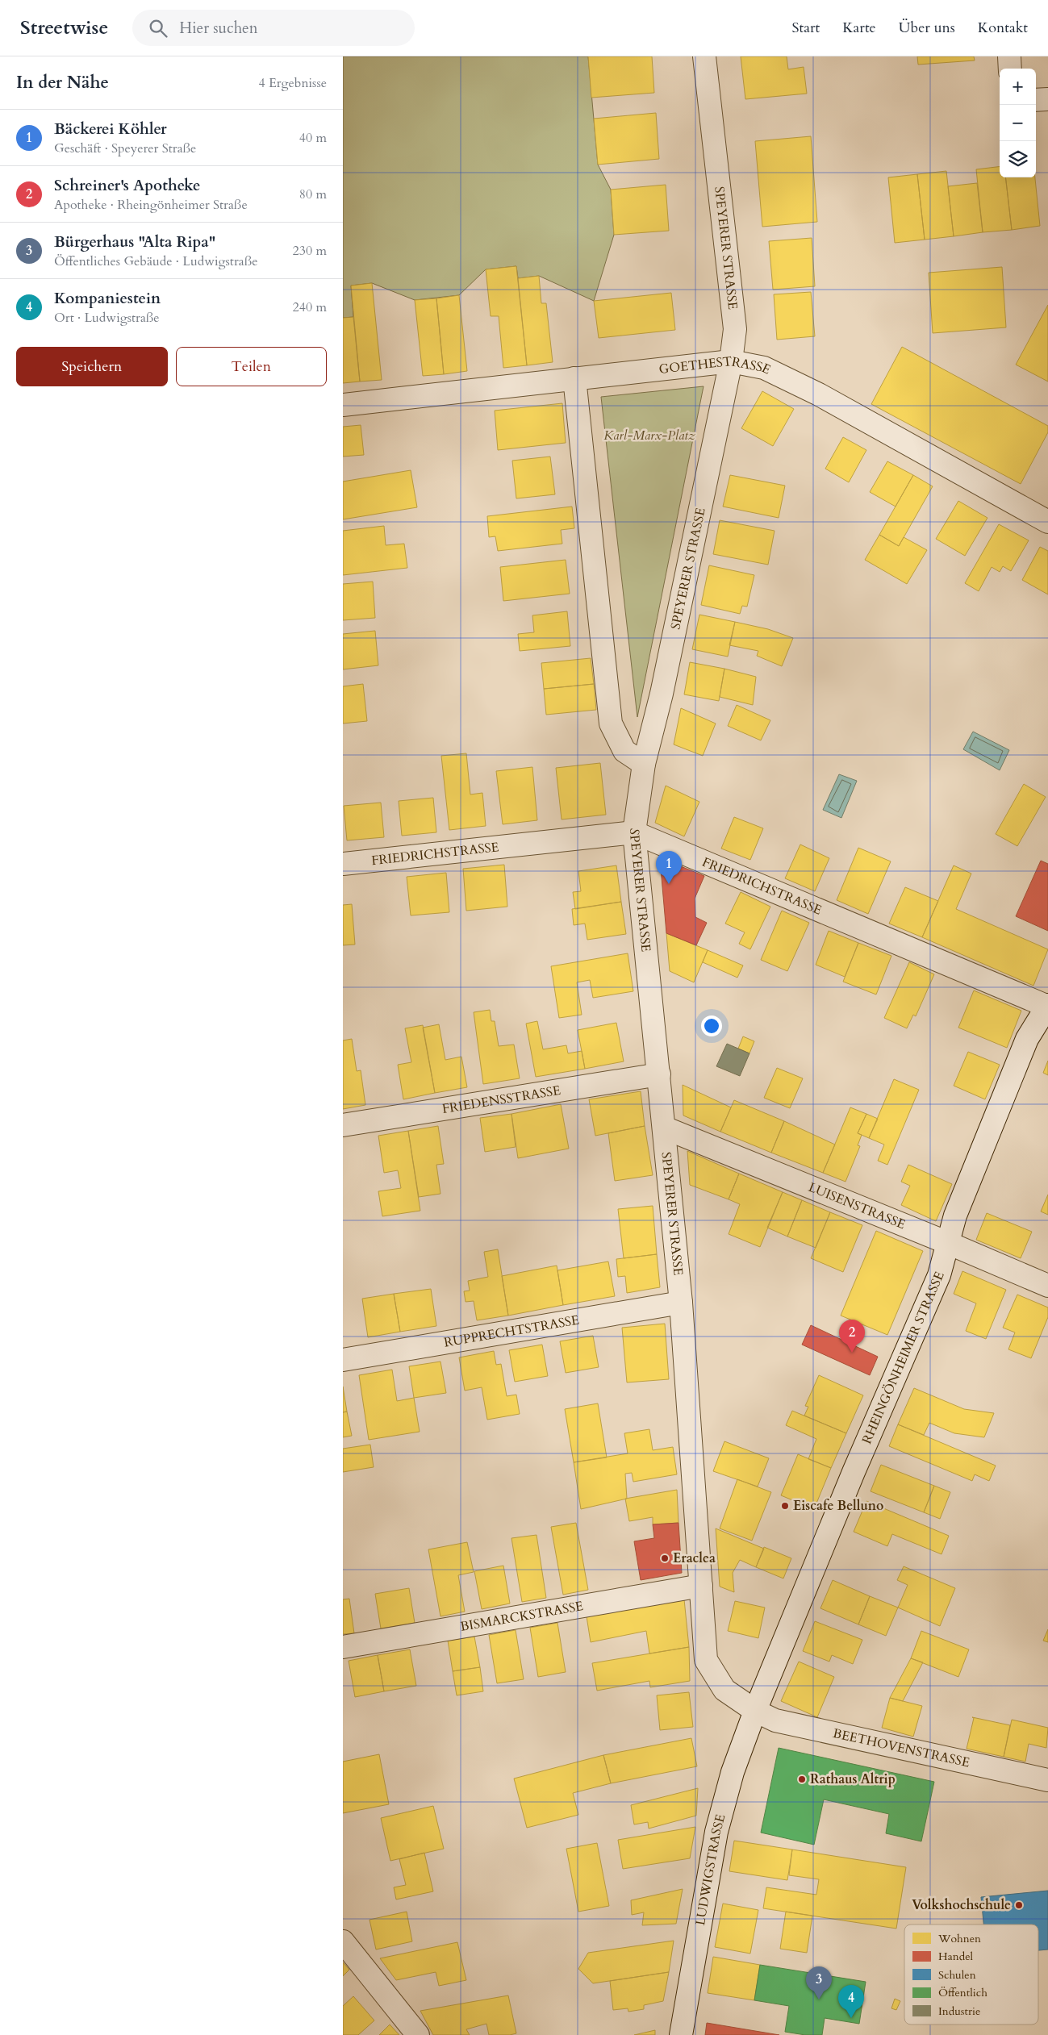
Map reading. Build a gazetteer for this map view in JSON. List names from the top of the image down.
{
  "streets": {
    "street": [
      "SPEYERER STRASSE",
      "GOETHESTRASSE",
      "FRIEDRICHSTRASSE",
      "FRIEDENSSTRASSE",
      "LUISENSTRASSE",
      "RUPPRECHTSTRASSE",
      "RHEINGÖNHEIMER STRASSE",
      "BISMARCKSTRASSE",
      "BEETHOVENSTRASSE",
      "LUDWIGSTRASSE"
    ]
  },
  "crossings": [
    ["SPEYERER STRASSE", "GOETHESTRASSE"],
    ["SPEYERER STRASSE", "FRIEDRICHSTRASSE"],
    ["SPEYERER STRASSE", "FRIEDENSSTRASSE"],
    ["SPEYERER STRASSE", "LUISENSTRASSE"],
    ["SPEYERER STRASSE", "RUPPRECHTSTRASSE"],
    ["SPEYERER STRASSE", "RHEINGÖNHEIMER STRASSE"],
    ["SPEYERER STRASSE", "BISMARCKSTRASSE"],
    ["SPEYERER STRASSE", "BEETHOVENSTRASSE"],
    ["SPEYERER STRASSE", "LUDWIGSTRASSE"],
    ["FRIEDRICHSTRASSE", "RHEINGÖNHEIMER STRASSE"],
    ["LUISENSTRASSE", "RHEINGÖNHEIMER STRASSE"],
    ["RHEINGÖNHEIMER STRASSE", "BEETHOVENSTRASSE"],
    ["RHEINGÖNHEIMER STRASSE", "LUDWIGSTRASSE"],
    ["BEETHOVENSTRASSE", "LUDWIGSTRASSE"]
  ],
  "parks": ["Karl-Marx-Platz"],
  "places": [
    "Eiscafe Belluno",
    "Eraclea",
    "Rathaus Altrip",
    "Volkshochschule"
  ],
  "legend": [
    "Wohnen",
    "Handel",
    "Schulen",
    "Öffentlich",
    "Industrie"
  ],
  "page": {
    "header": "Streetwise",
    "search": "Hier suchen",
    "nav": [
      "Start",
      "Karte",
      "Über uns",
      "Kontakt"
    ],
    "heading": ["In der Nähe", "4 Ergebnisse"],
    "map_buttons": ["+", "−"],
    "list": [
      {
        "mark": "1",
        "name": "Bäckerei Köhler",
        "note": "Geschäft · Speyerer Straße",
        "value": "40 m"
      },
      {
        "mark": "2",
        "name": "Schreiner's Apotheke",
        "note": "Apotheke · Rheingönheimer Straße",
        "value": "80 m"
      },
      {
        "mark": "3",
        "name": "Bürgerhaus \"Alta Ripa\"",
        "note": "Öffentliches Gebäude · Ludwigstraße",
        "value": "230 m"
      },
      {
        "mark": "4",
        "name": "Kompaniestein",
        "note": "Ort · Ludwigstraße",
        "value": "240 m"
      }
    ],
    "buttons": ["Speichern", "Teilen"],
    "pins": [
      "1",
      "2",
      "3",
      "4"
    ]
  }
}
